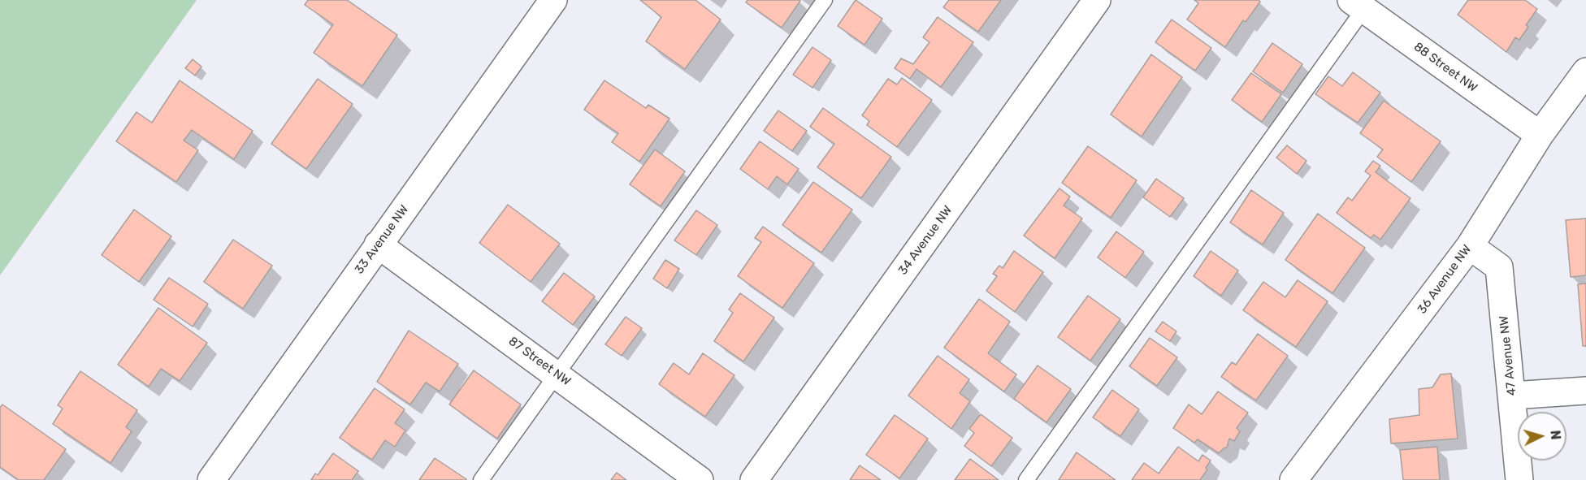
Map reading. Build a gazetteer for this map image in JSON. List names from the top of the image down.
{
  "streets": {
    "street": [
      "88 Street NW",
      "33 Avenue NW",
      "34 Avenue NW",
      "36 Avenue NW",
      "47 Avenue NW",
      "87 Street NW"
    ]
  },
  "crossings": [
    ["88 Street NW", "36 Avenue NW"],
    ["33 Avenue NW", "87 Street NW"],
    ["36 Avenue NW", "47 Avenue NW"]
  ],
  "north": "right"
}
